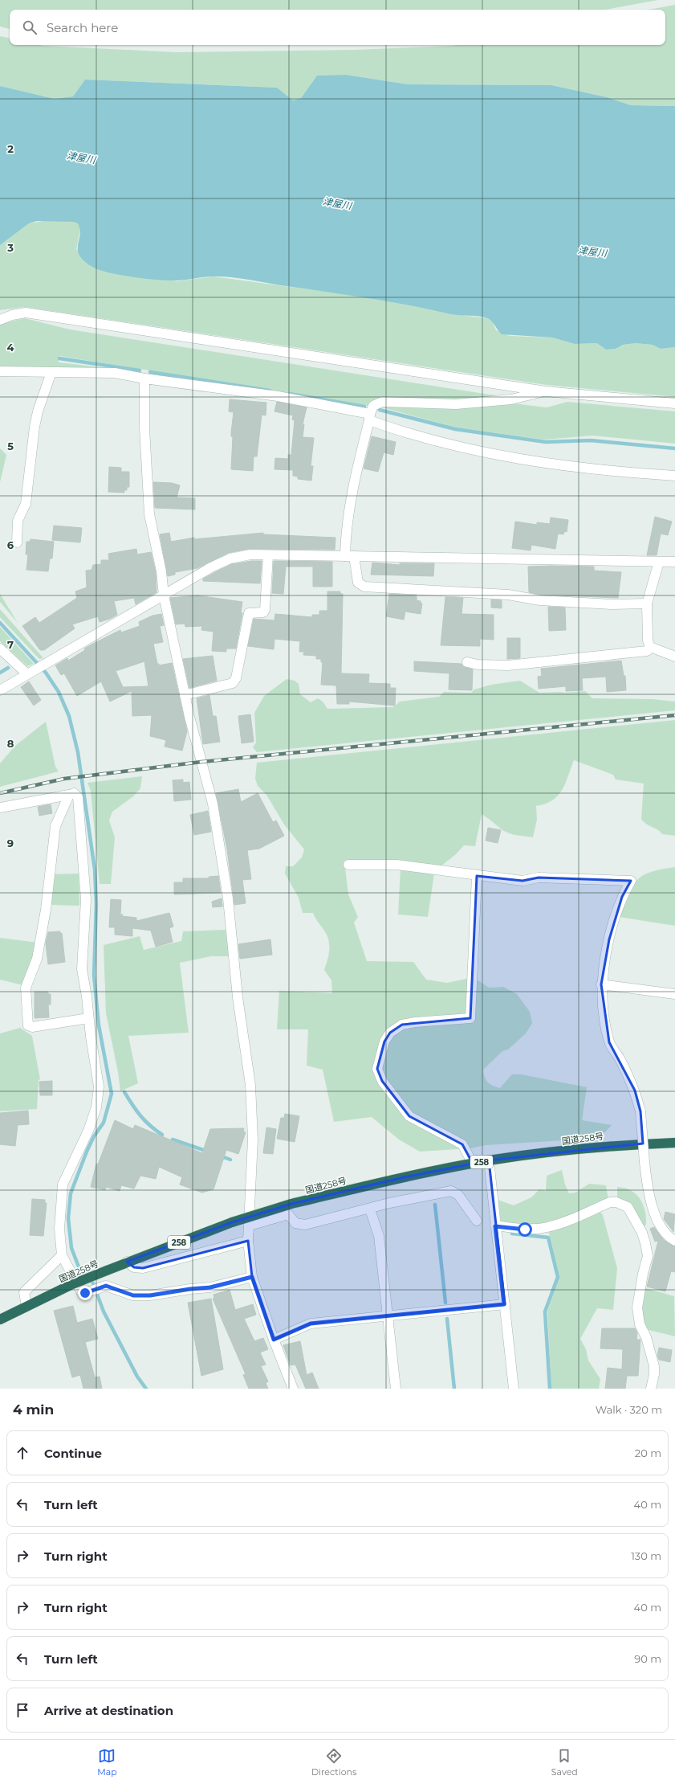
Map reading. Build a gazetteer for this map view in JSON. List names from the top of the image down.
{
  "streets": {
    "highway": ["国道258号", "258"]
  },
  "water": ["津屋川"],
  "page": {
    "search": "Search here",
    "heading": ["4 min", "Walk · 320 m"],
    "list": [
      ["Continue", "20 m"],
      ["Turn left", "40 m"],
      ["Turn right", "130 m"],
      ["Turn right", "40 m"],
      ["Turn left", "90 m"],
      "Arrive at destination"
    ],
    "nav": ["Map", "Directions", "Saved"]
  },
  "grid": {
    "rows": [
      "2",
      "3",
      "4",
      "5",
      "6",
      "7",
      "8",
      "9"
    ]
  }
}
